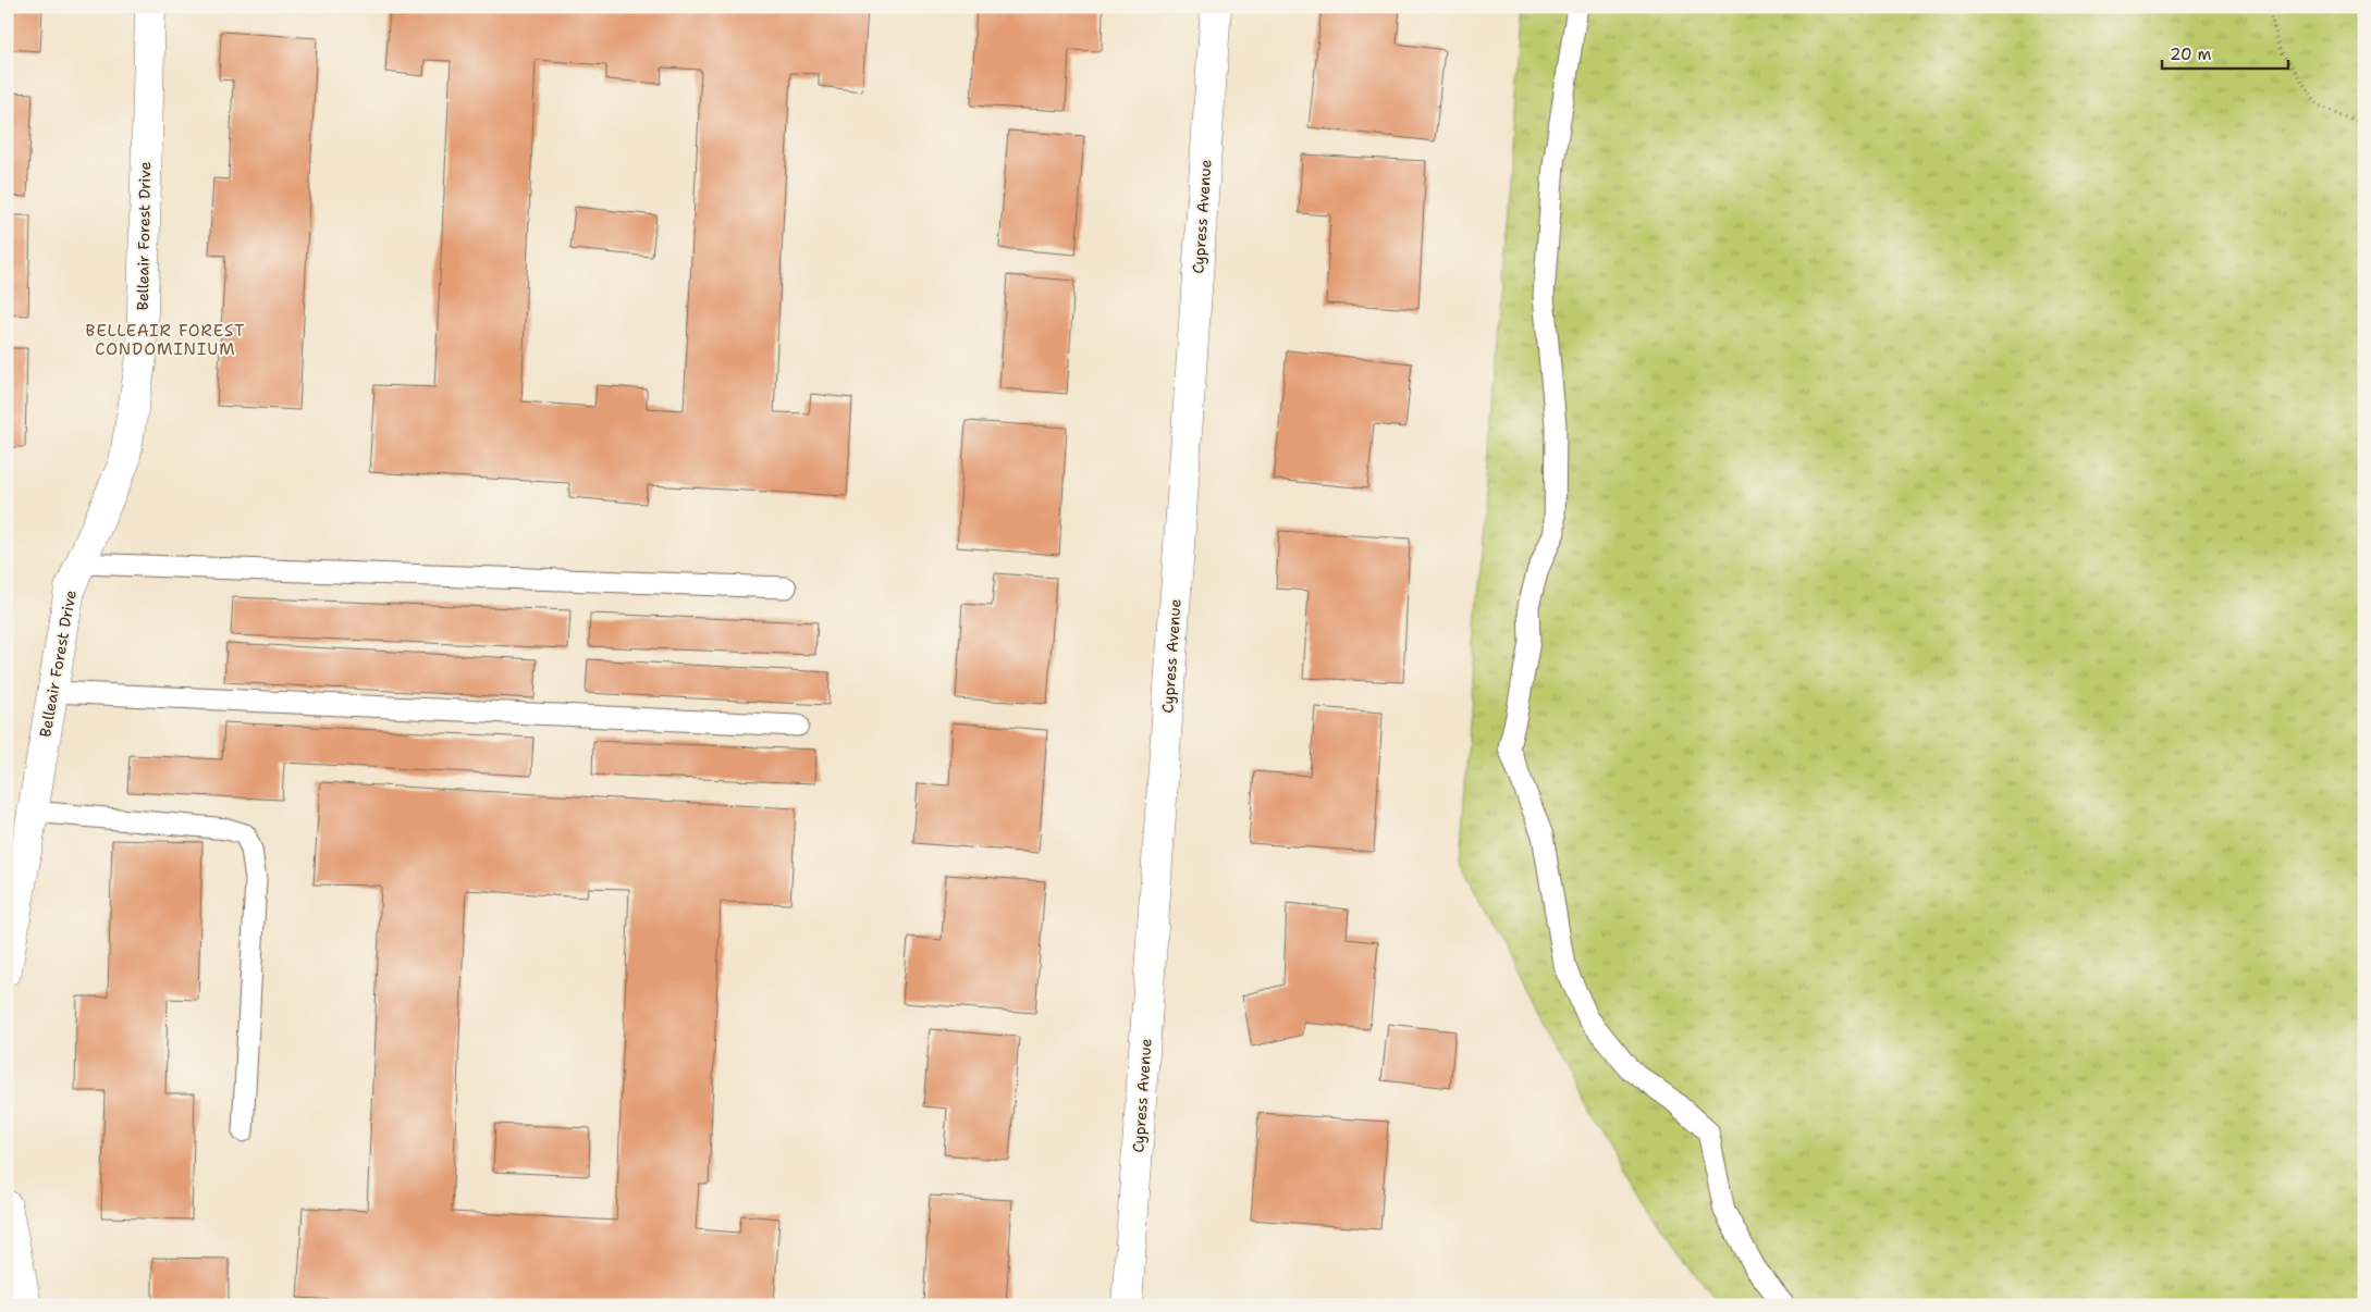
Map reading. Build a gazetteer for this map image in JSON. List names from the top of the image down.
{
  "streets": {
    "street": ["Cypress Avenue", "Belleair Forest Drive"]
  },
  "districts": ["BELLEAIR FOREST CONDOMINIUM"],
  "scale_bar": "20 m"
}
